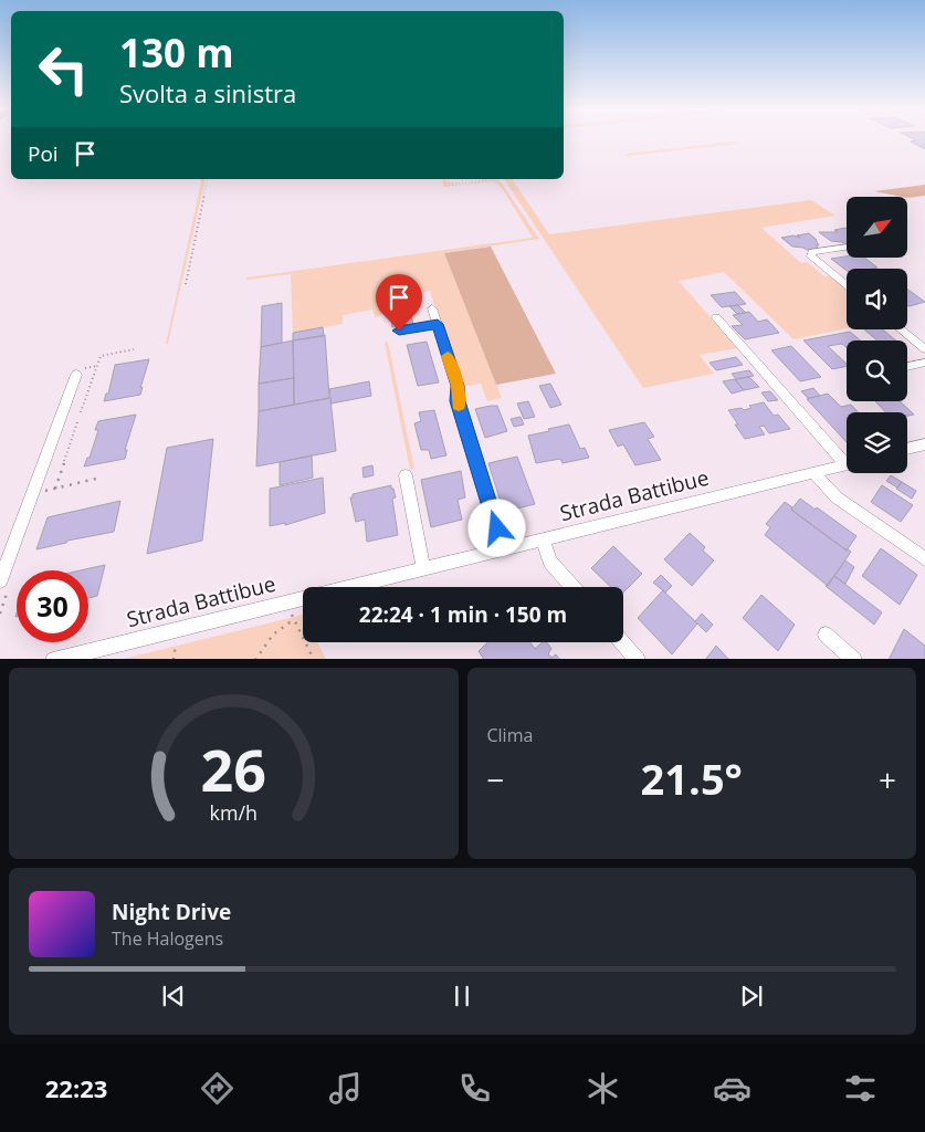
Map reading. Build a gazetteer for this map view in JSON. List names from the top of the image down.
{
  "streets": {
    "street": ["Strada Battibue"]
  },
  "north": "top right",
  "page": {
    "turn": ["130 m", "Svolta a sinistra"],
    "then": "Poi",
    "limit": "30",
    "trip": "22:24 · 1 min · 150 m",
    "tile": "Clima",
    "heat": ["−", "21.5°", "+"],
    "song": ["Night Drive", "The Halogens"],
    "tabs": "22:23",
    "gauge": ["26", "km/h"]
  }
}
